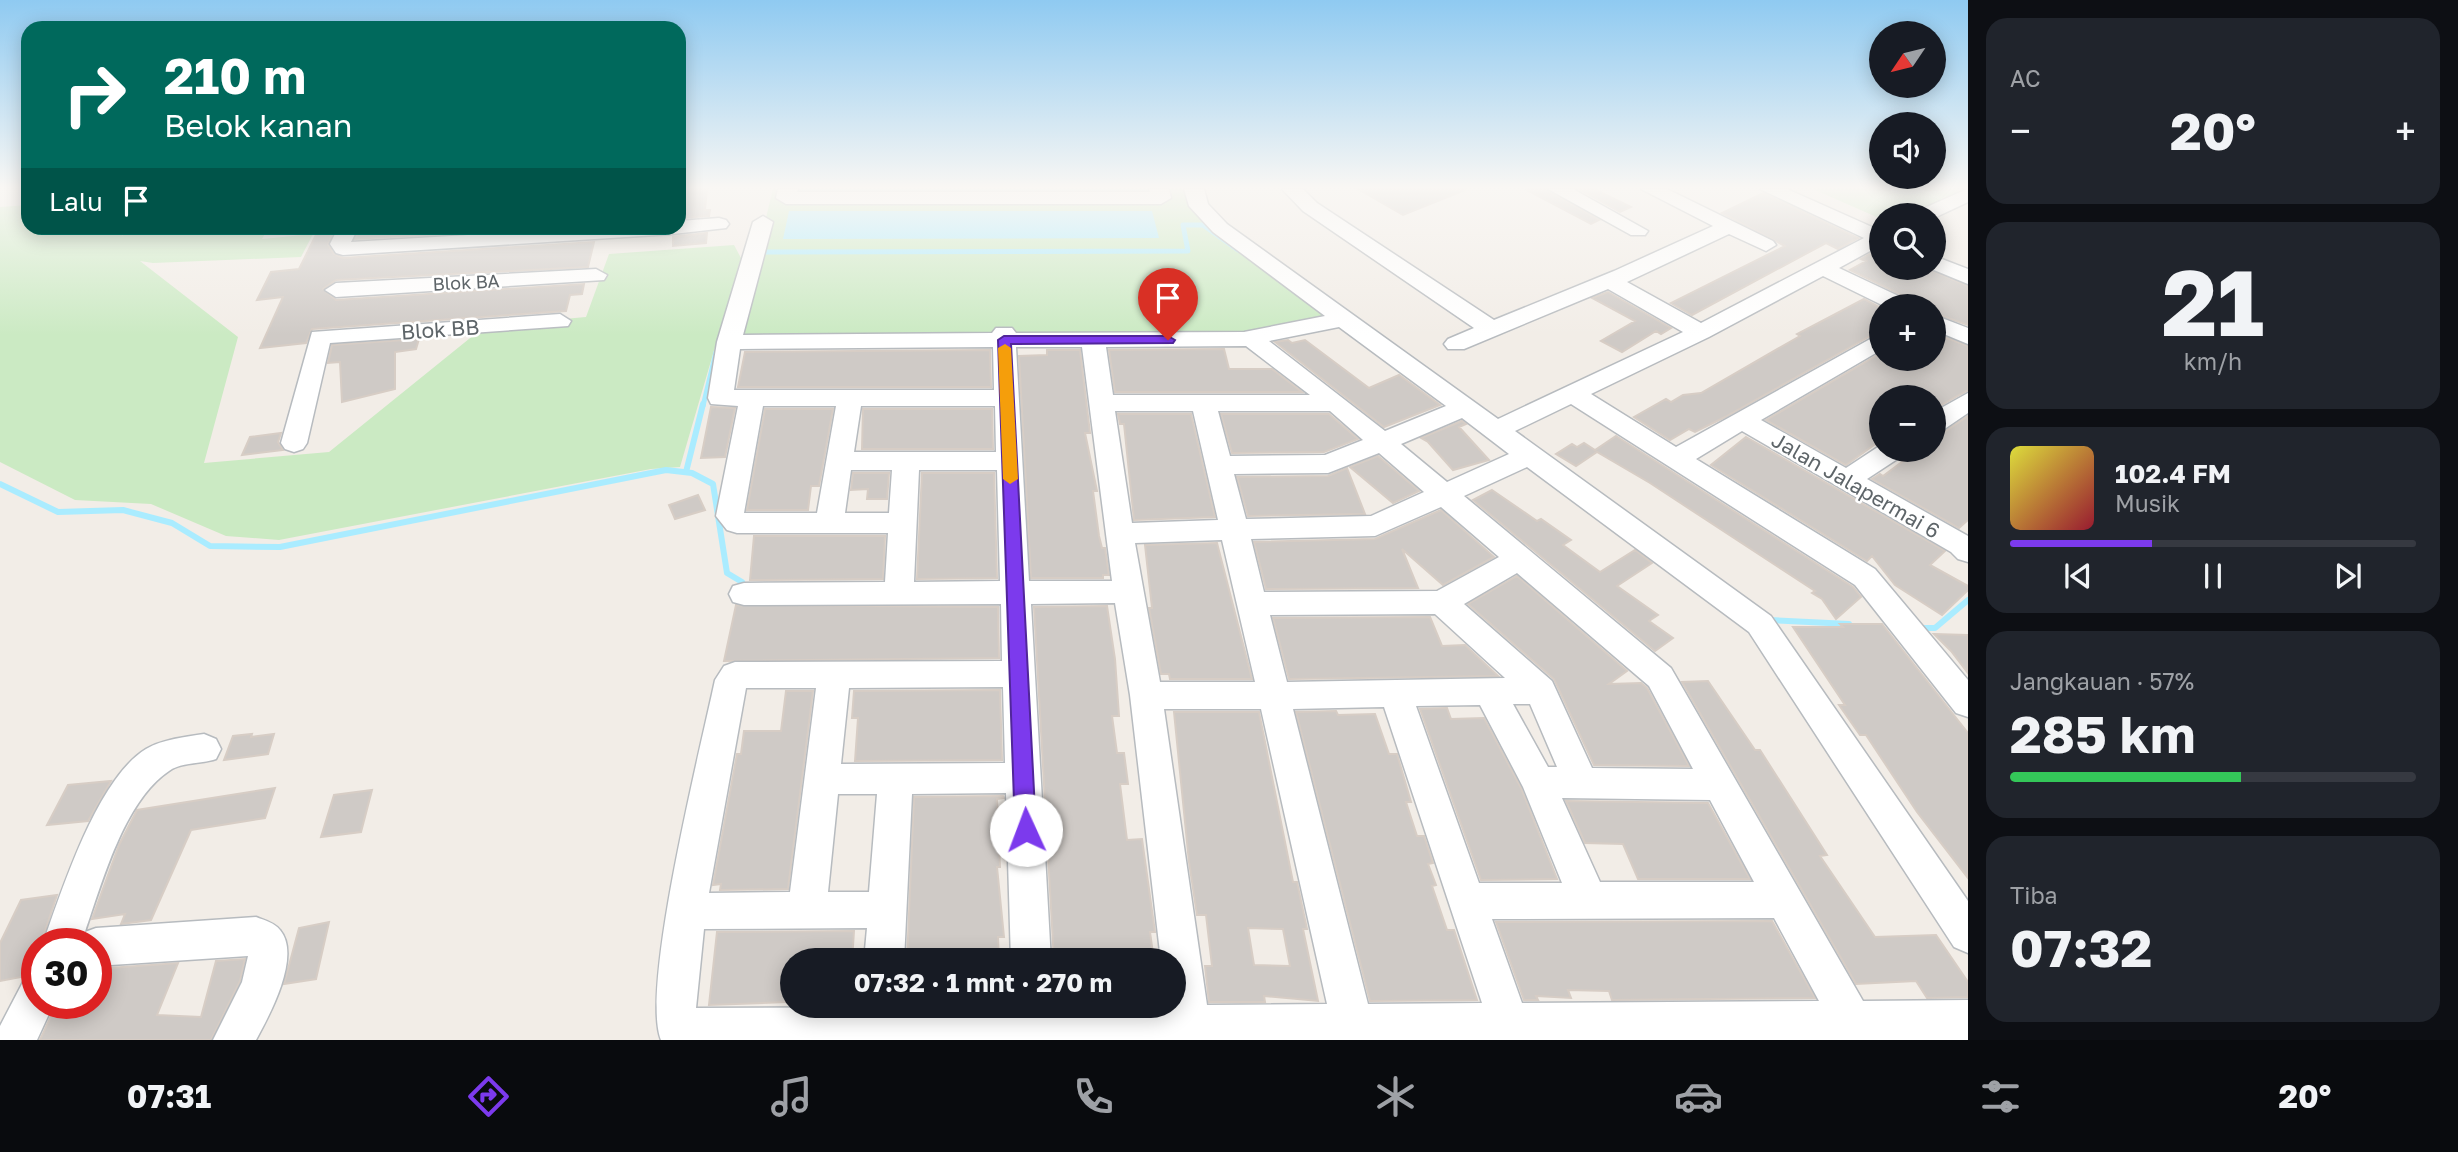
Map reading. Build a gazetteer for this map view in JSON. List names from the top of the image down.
{
  "streets": {
    "street": ["Blok BA", "Blok BB", "Jalan Jalapermai 6"]
  },
  "north": "bottom left",
  "page": {
    "tile": [
      "AC",
      ["21", "km/h"],
      ["Jangkauan · 57%", "285 km"],
      ["Tiba", "07:32"]
    ],
    "map_buttons": ["+", "−"],
    "turn": ["210 m", "Belok kanan"],
    "heat": ["−", "20°", "+"],
    "then": "Lalu",
    "song": ["102.4 FM", "Musik"],
    "limit": "30",
    "trip": "07:32 · 1 mnt · 270 m",
    "tabs": ["07:31", "20°"]
  }
}
